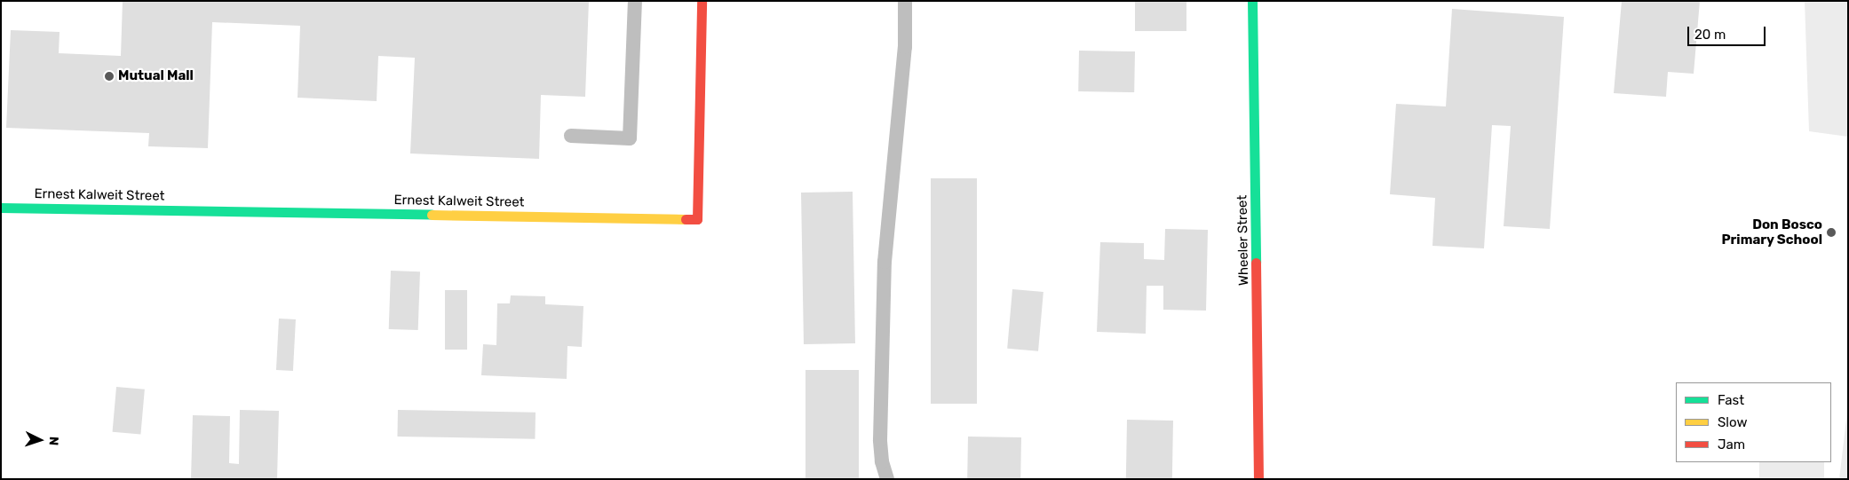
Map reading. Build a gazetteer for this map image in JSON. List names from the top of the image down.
{
  "streets": {
    "street": ["Ernest Kalweit Street", "Wheeler Street"]
  },
  "places": ["Mutual Mall", "Don Bosco Primary School"],
  "legend": ["Fast", "Slow", "Jam"],
  "scale_bar": "20 m",
  "north": "right"
}
